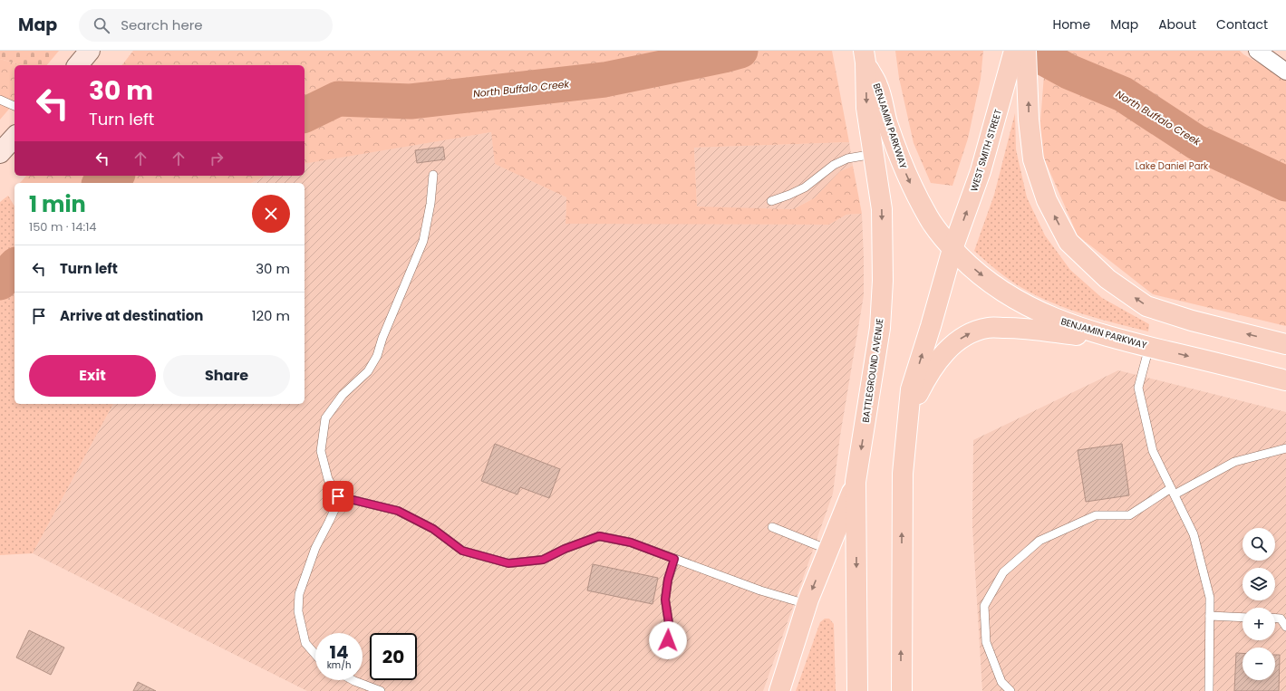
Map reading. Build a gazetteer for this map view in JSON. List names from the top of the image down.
{
  "streets": {
    "main road": ["BENJAMIN PARKWAY", "WEST SMITH STREET", "BATTLEGROUND AVENUE"]
  },
  "crossings": [
    ["BENJAMIN PARKWAY", "WEST SMITH STREET"],
    ["BENJAMIN PARKWAY", "BATTLEGROUND AVENUE"]
  ],
  "one_way": ["BENJAMIN PARKWAY", "WEST SMITH STREET"],
  "water": ["North Buffalo Creek"],
  "parks": ["Lake Daniel Park"],
  "page": {
    "header": "Map",
    "search": "Search here",
    "nav": [
      "Home",
      "Map",
      "About",
      "Contact"
    ],
    "turn": ["30 m", "Turn left"],
    "heading": ["1 min", "150 m · 14:14"],
    "list": [
      {
        "name": "Turn left",
        "value": "30 m"
      },
      {
        "name": "Arrive at destination",
        "value": "120 m"
      }
    ],
    "buttons": ["Exit", "Share"],
    "map_buttons": ["+", "−"],
    "speed": "14 km/h",
    "limit": "20"
  }
}
